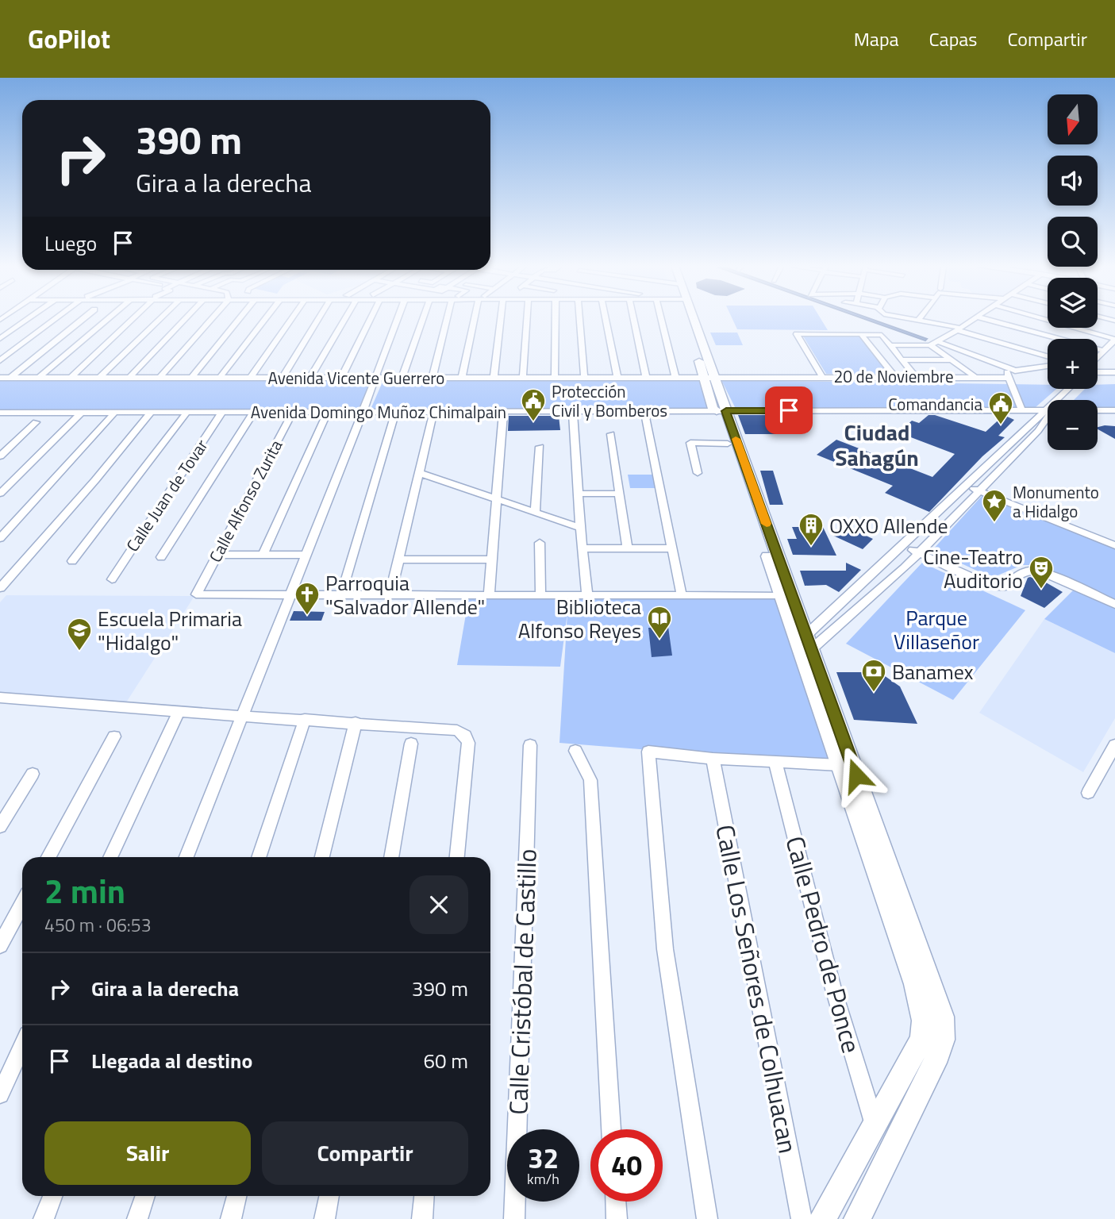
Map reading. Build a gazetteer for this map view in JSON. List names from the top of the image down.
{
  "streets": {
    "street": [
      "20 de Noviembre",
      "Avenida Vicente Guerrero",
      "Avenida Domingo Muñoz Chimalpain",
      "Calle Juan de Tovar",
      "Calle Alfonso Zurita",
      "Calle Pedro de Ponce",
      "Calle Cristóbal de Castillo",
      "Calle Los Señores de Colhuacan"
    ]
  },
  "crossings": [
    ["20 de Noviembre", "Avenida Vicente Guerrero"],
    ["Avenida Domingo Muñoz Chimalpain", "Calle Juan de Tovar"],
    ["Avenida Domingo Muñoz Chimalpain", "Calle Alfonso Zurita"]
  ],
  "districts": ["Ciudad Sahagún"],
  "parks": ["Parque Villaseñor"],
  "places": {
    "public building": ["Protección Civil y Bomberos", "Comandancia"],
    "place": ["Monumento a Hidalgo"],
    "building": ["OXXO Allende"],
    "theatre": ["Cine-Teatro Auditorio"],
    "church": ["Parroquia \"Salvador Allende\""],
    "library": ["Biblioteca Alfonso Reyes"],
    "school or university": ["Escuela Primaria \"Hidalgo\""],
    "bank": ["Banamex"]
  },
  "north": "bottom",
  "page": {
    "header": "GoPilot",
    "nav": ["Mapa", "Capas", "Compartir"],
    "map_buttons": ["+", "−"],
    "turn": ["390 m", "Gira a la derecha"],
    "then": "Luego",
    "heading": ["2 min", "450 m · 06:53"],
    "list": [
      {
        "name": "Gira a la derecha",
        "value": "390 m"
      },
      {
        "name": "Llegada al destino",
        "value": "60 m"
      }
    ],
    "buttons": ["Salir", "Compartir"],
    "speed": "32 km/h",
    "limit": "40"
  }
}
